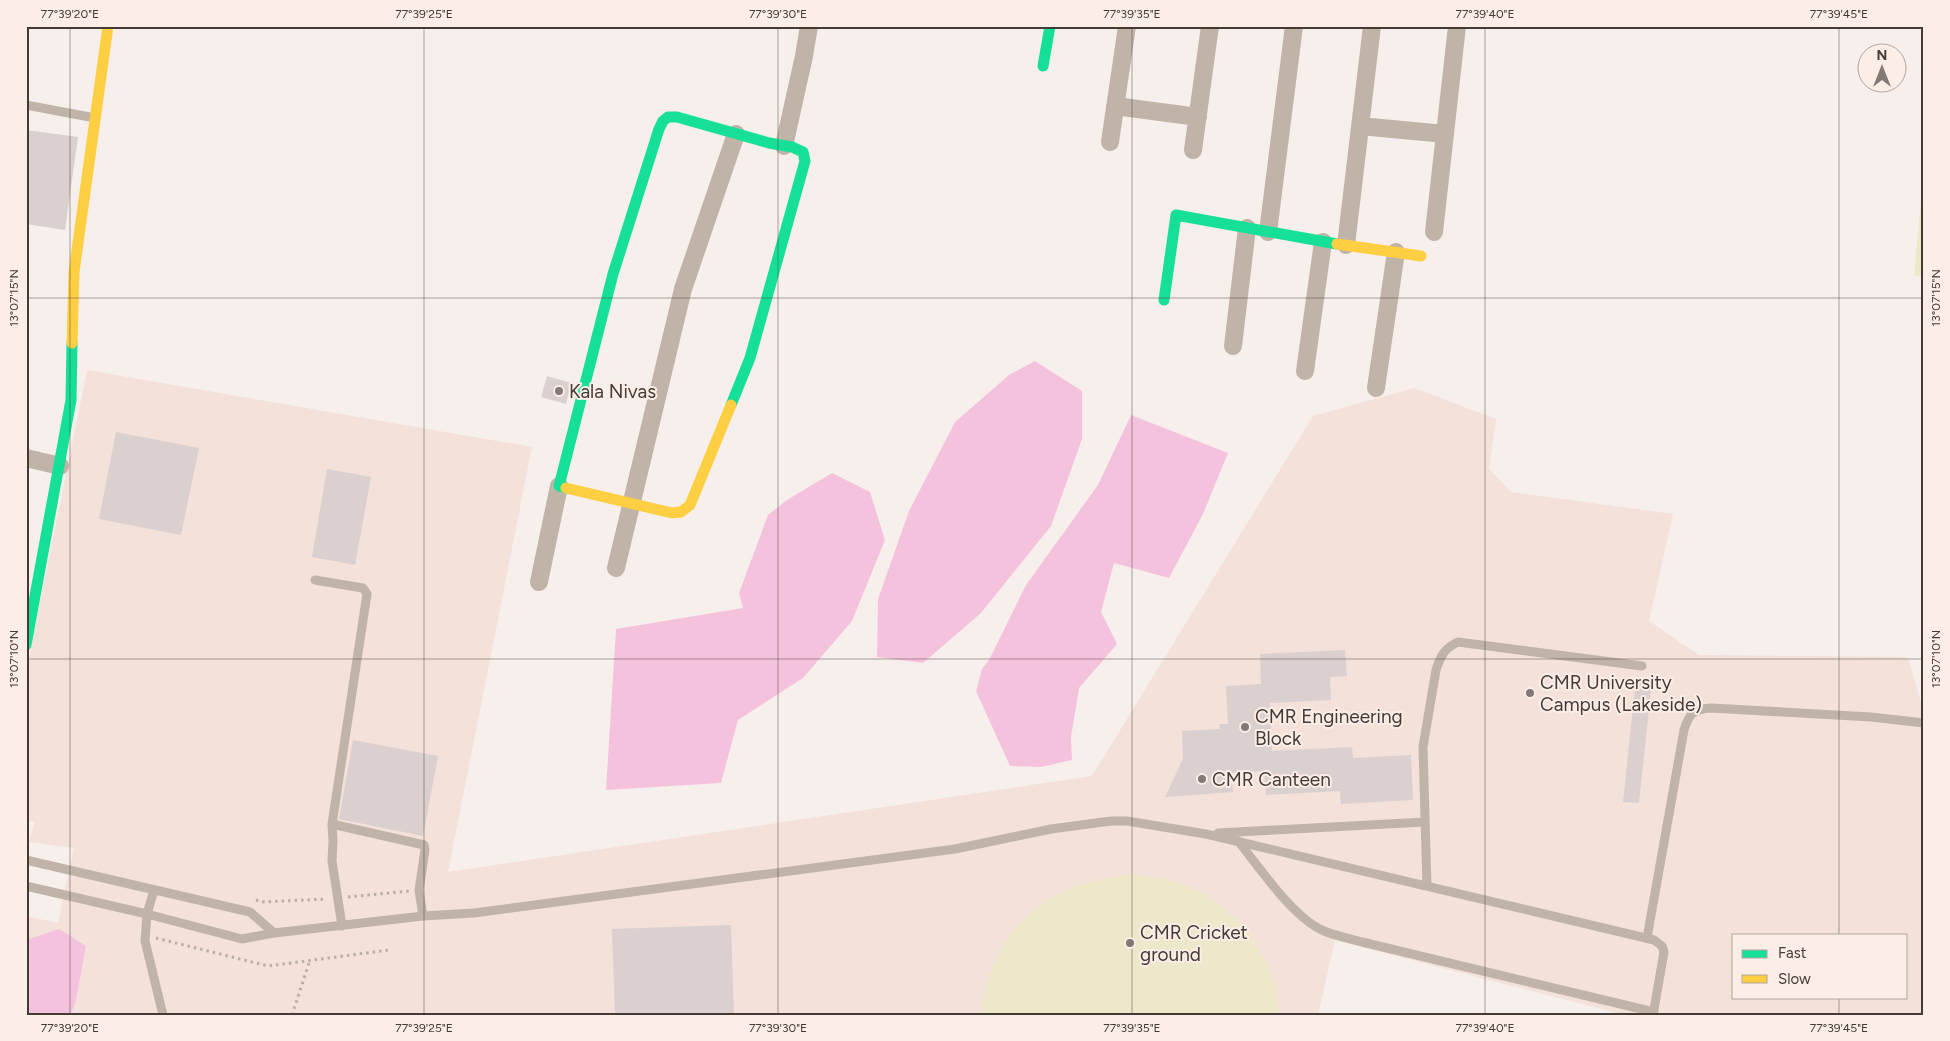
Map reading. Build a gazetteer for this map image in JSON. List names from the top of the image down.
{
  "places": [
    "Kala Nivas",
    "CMR University Campus (Lakeside)",
    "CMR Engineering Block",
    "CMR Canteen",
    "CMR Cricket ground"
  ],
  "legend": ["Fast", "Slow"],
  "north": "top",
  "coordinates": [
    "77°39'20\"E",
    "77°39'25\"E",
    "77°39'30\"E",
    "77°39'35\"E",
    "77°39'40\"E",
    "77°39'45\"E",
    "13°07'15\"N",
    "13°07'10\"N"
  ]
}
